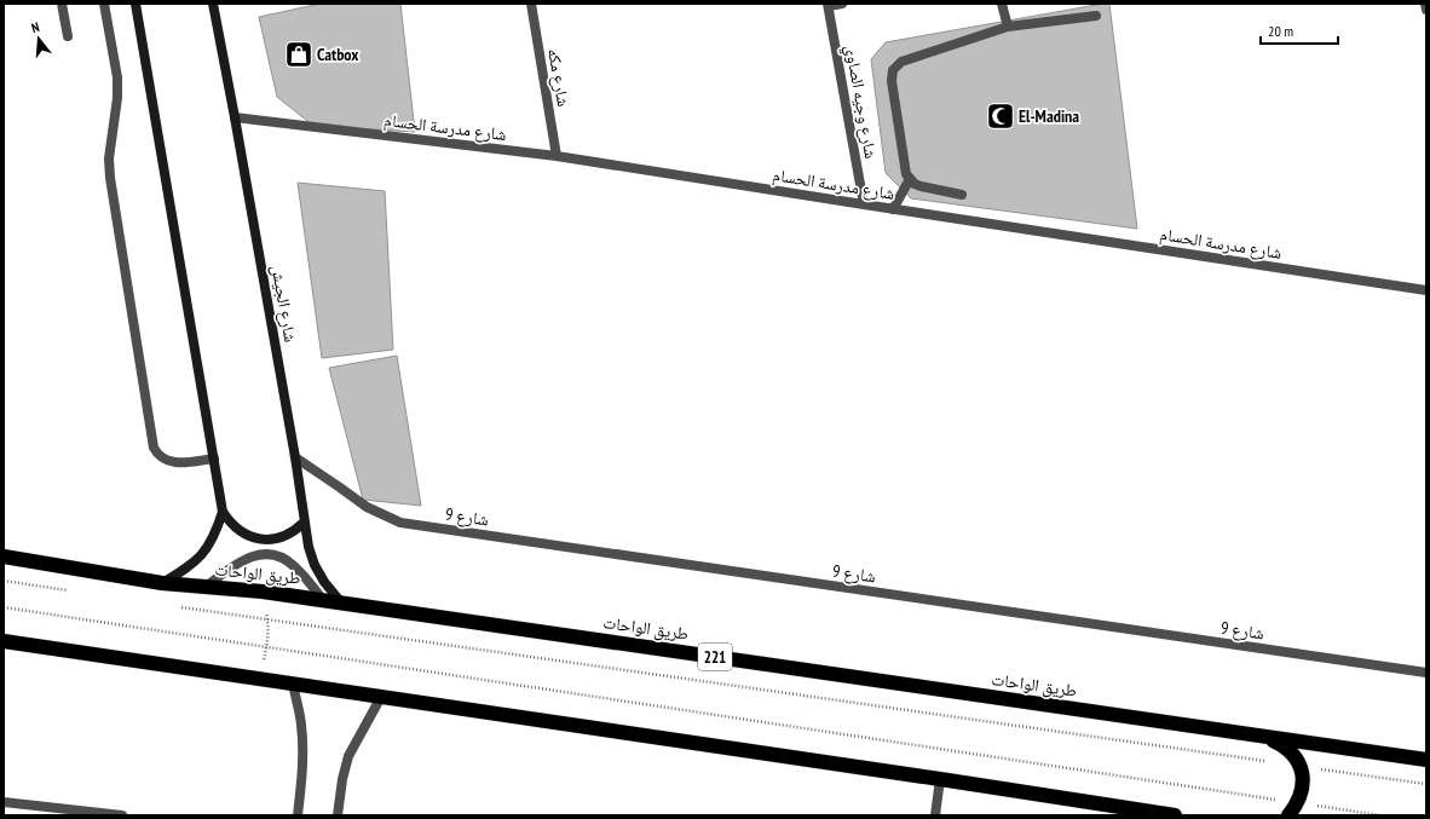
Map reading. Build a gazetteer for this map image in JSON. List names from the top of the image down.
{
  "streets": {
    "highway": ["طريق الواحات", "221"],
    "street": [
      "شارع مكه",
      "شارع وجيه الصاوي",
      "شارع مدرسة الحسام",
      "شارع الجيش",
      "شارع 9"
    ]
  },
  "crossings": [
    ["شارع مكه", "شارع مدرسة الحسام"],
    ["شارع وجيه الصاوي", "شارع مدرسة الحسام"],
    ["شارع مدرسة الحسام", "شارع الجيش"],
    ["شارع الجيش", "شارع 9"],
    ["شارع الجيش", "طريق الواحات"]
  ],
  "places": {
    "shop": ["Catbox"],
    "mosque": ["El-Madina"]
  },
  "scale_bar": "20 m",
  "north": "top"
}
